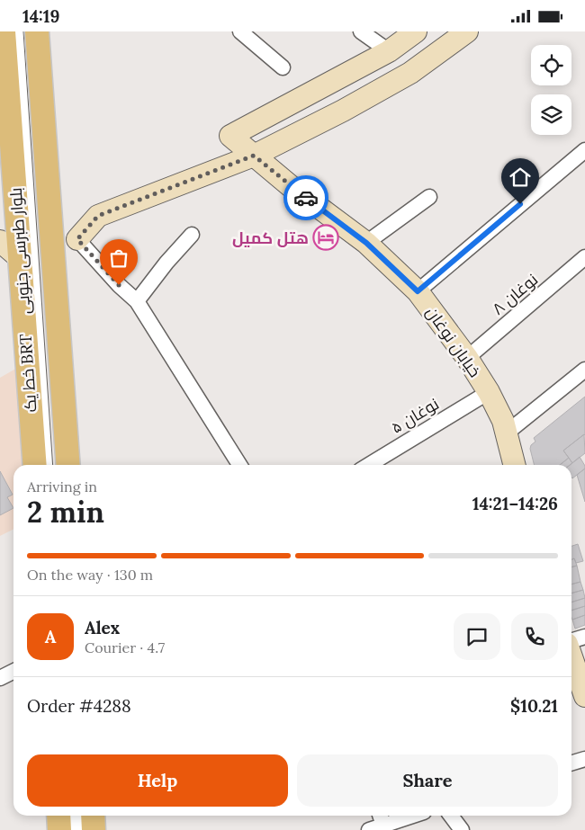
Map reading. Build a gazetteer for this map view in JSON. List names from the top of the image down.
{
  "streets": {
    "main road": ["بلوار طبرسی جنوبی"],
    "street": ["نوغان ۸", "خیابان نوغان", "نوغان ۵"],
    "lane": ["خط یک BRT"]
  },
  "crossings": [
    ["نوغان ۸", "خیابان نوغان"],
    ["خیابان نوغان", "نوغان ۵"]
  ],
  "places": {
    "hotel": ["هتل کمیل"]
  },
  "page": {
    "status": "14:19",
    "heading": ["2 min", "Arriving in", "14:21–14:26"],
    "panel": [
      "Alex",
      "Courier · 4.7",
      "Order #4288",
      "$10.21"
    ],
    "bar": "On the way · 130 m",
    "round": "A",
    "buttons": ["Help", "Share"]
  }
}
